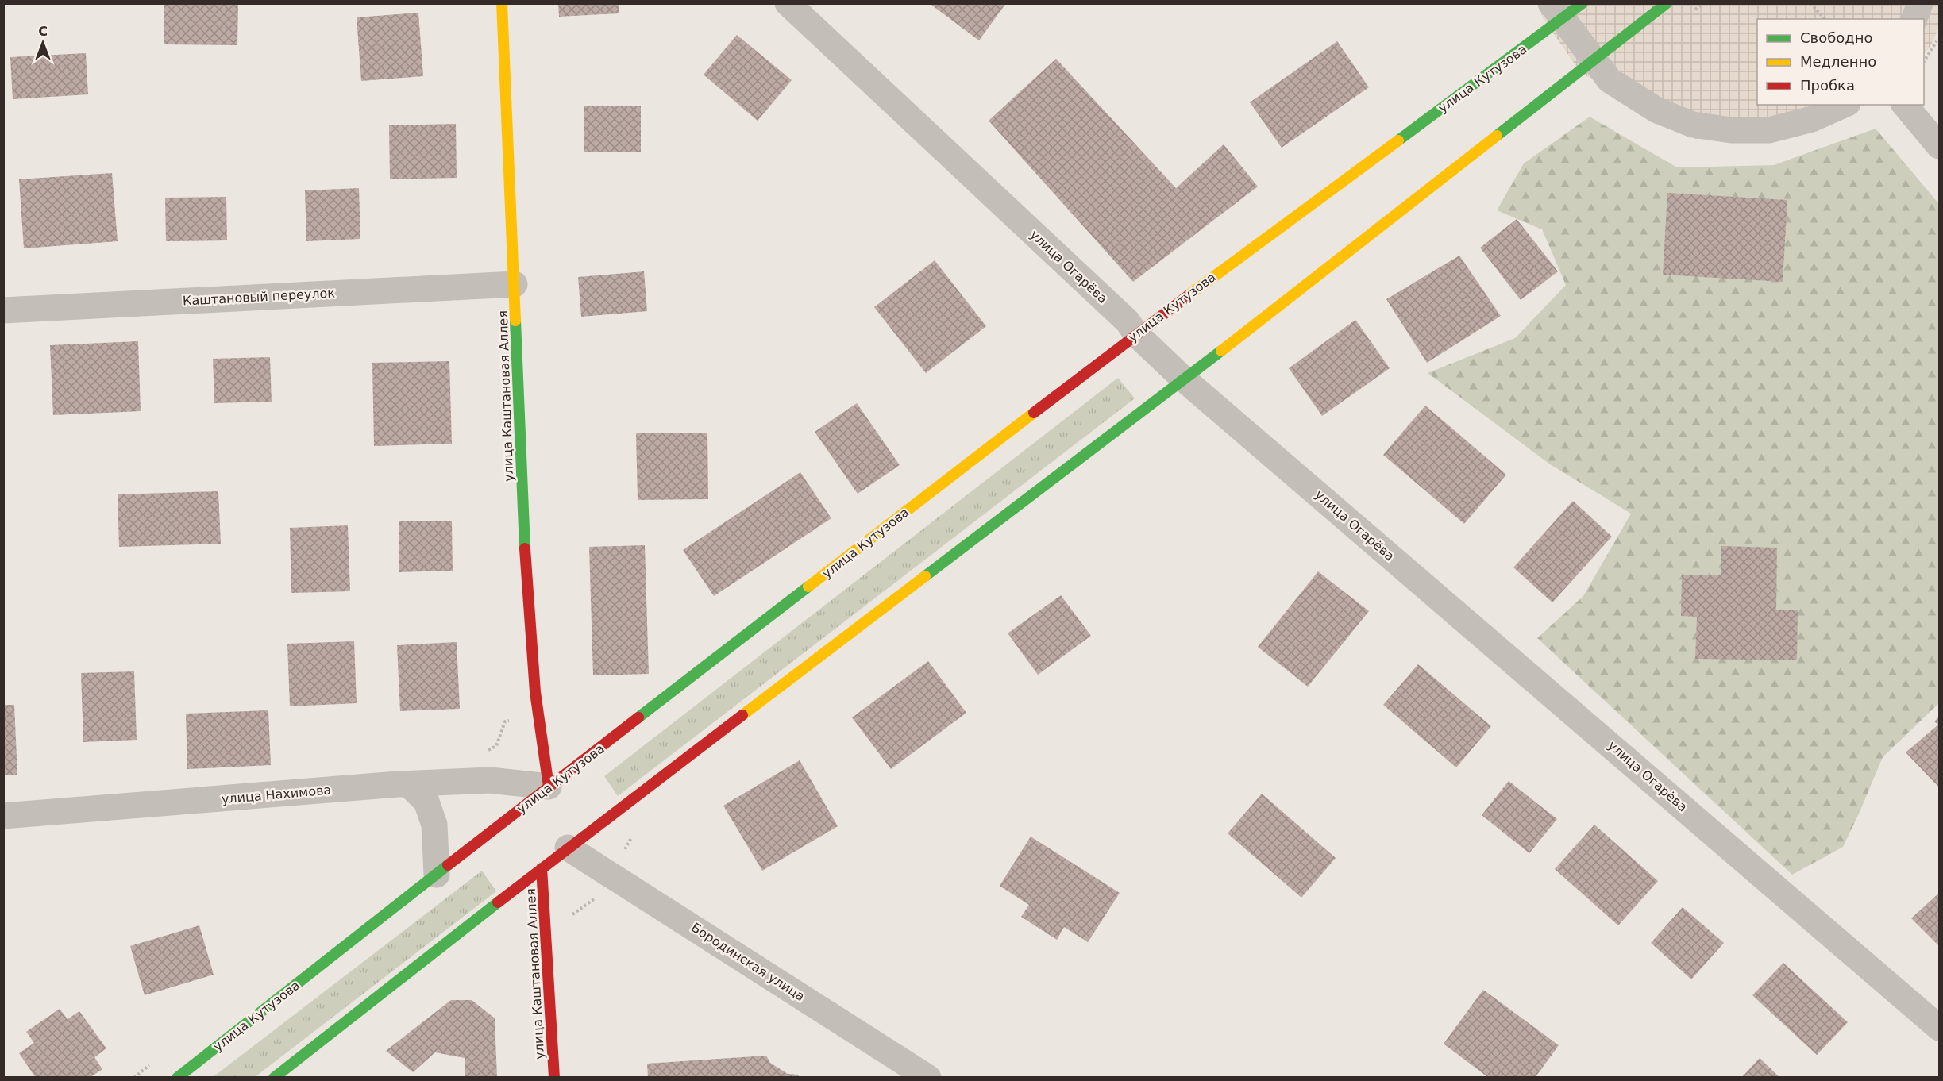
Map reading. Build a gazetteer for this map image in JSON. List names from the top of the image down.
{
  "streets": {
    "main road": ["улица Кутузова", "улица Каштановая Аллея"],
    "street": [
      "улица Огарёва",
      "Каштановый переулок",
      "улица Нахимова",
      "Бородинская улица"
    ]
  },
  "crossings": [
    ["улица Кутузова", "улица Огарёва"],
    ["улица Кутузова", "улица Каштановая Аллея"],
    ["улица Кутузова", "улица Нахимова"],
    ["Каштановый переулок", "улица Каштановая Аллея"],
    ["улица Каштановая Аллея", "улица Нахимова"]
  ],
  "legend": ["Свободно", "Медленно", "Пробка"],
  "north": "top"
}
